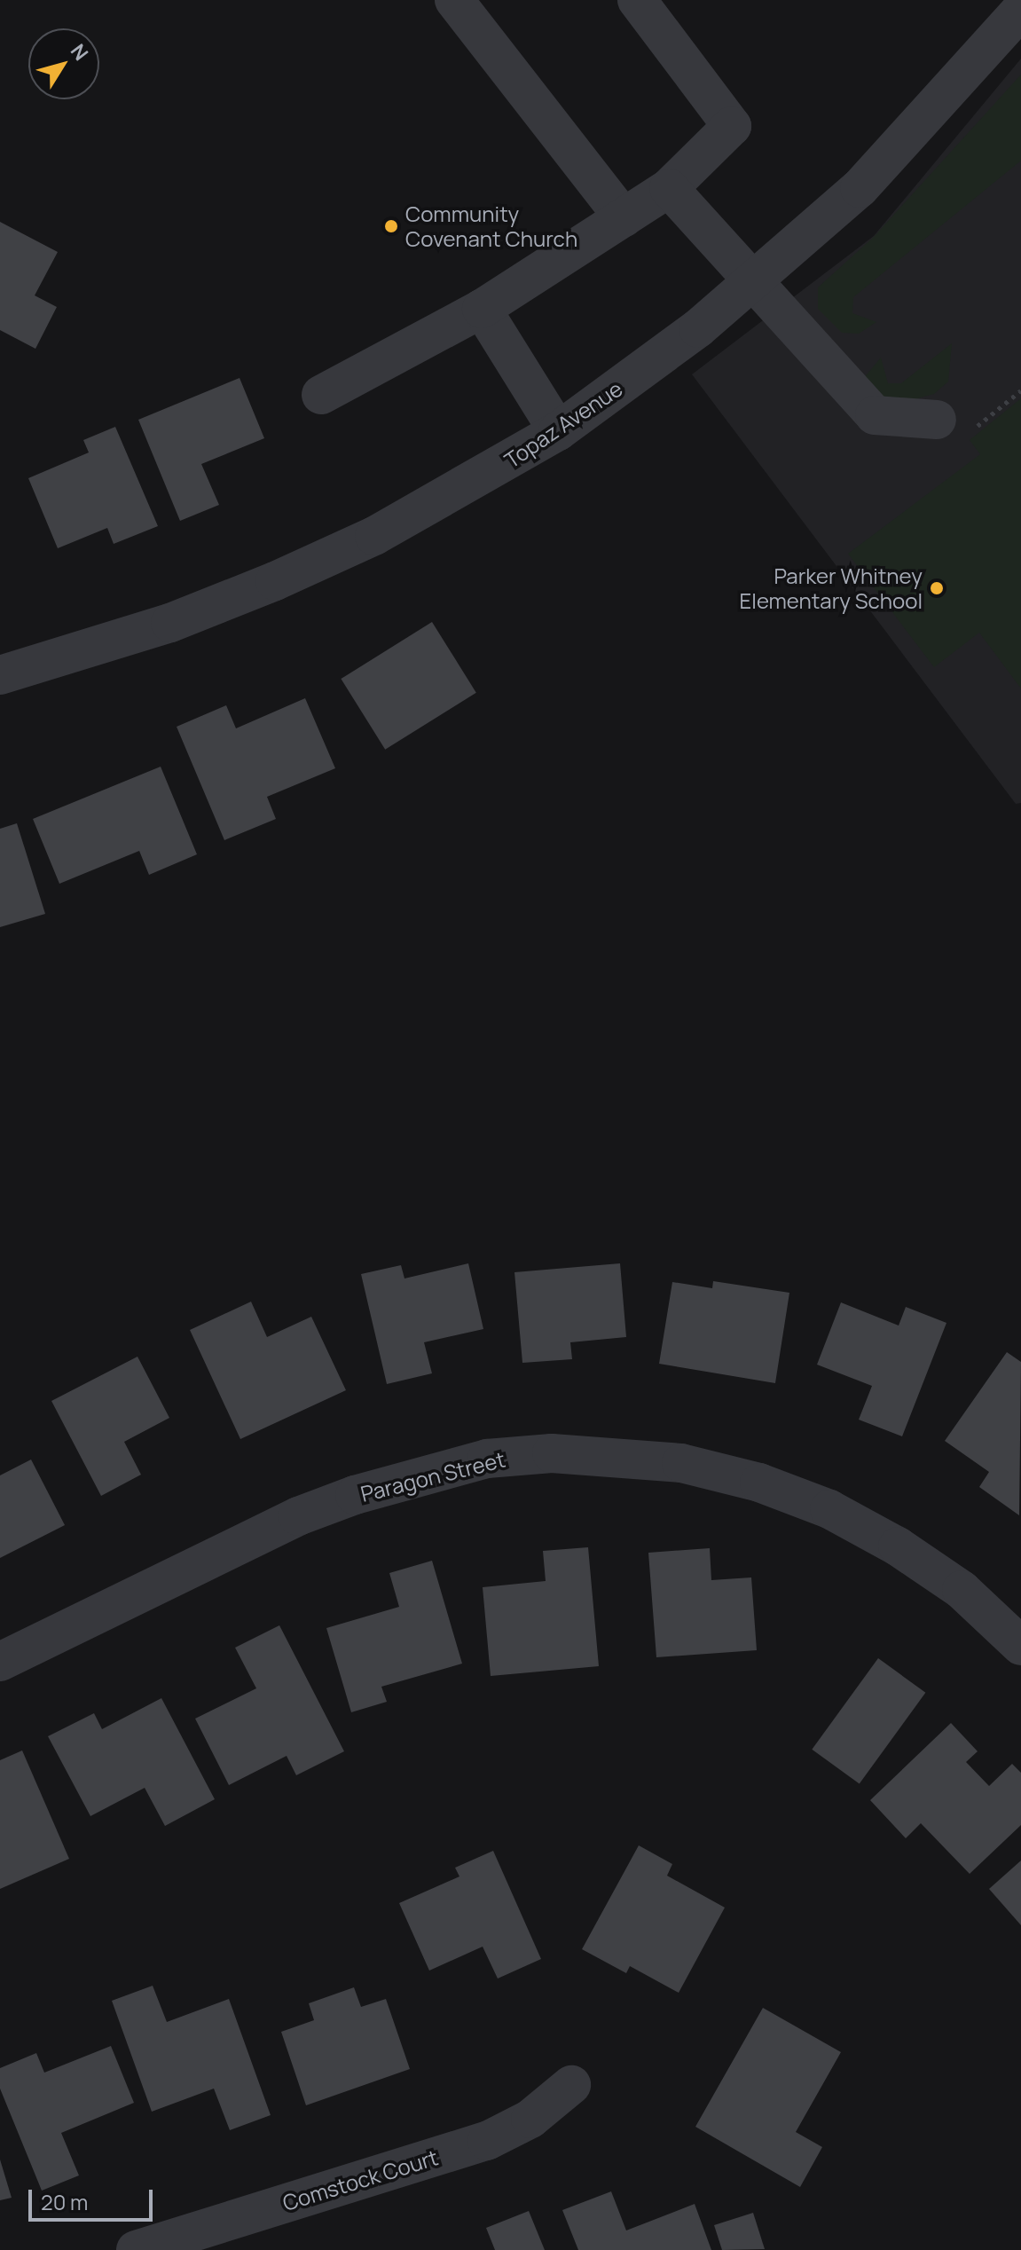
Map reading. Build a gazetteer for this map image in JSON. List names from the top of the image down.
{
  "streets": {
    "street": ["Topaz Avenue", "Paragon Street", "Comstock Court"]
  },
  "places": ["Community Covenant Church", "Parker Whitney Elementary School"],
  "scale_bar": "20 m",
  "north": "top right"
}
